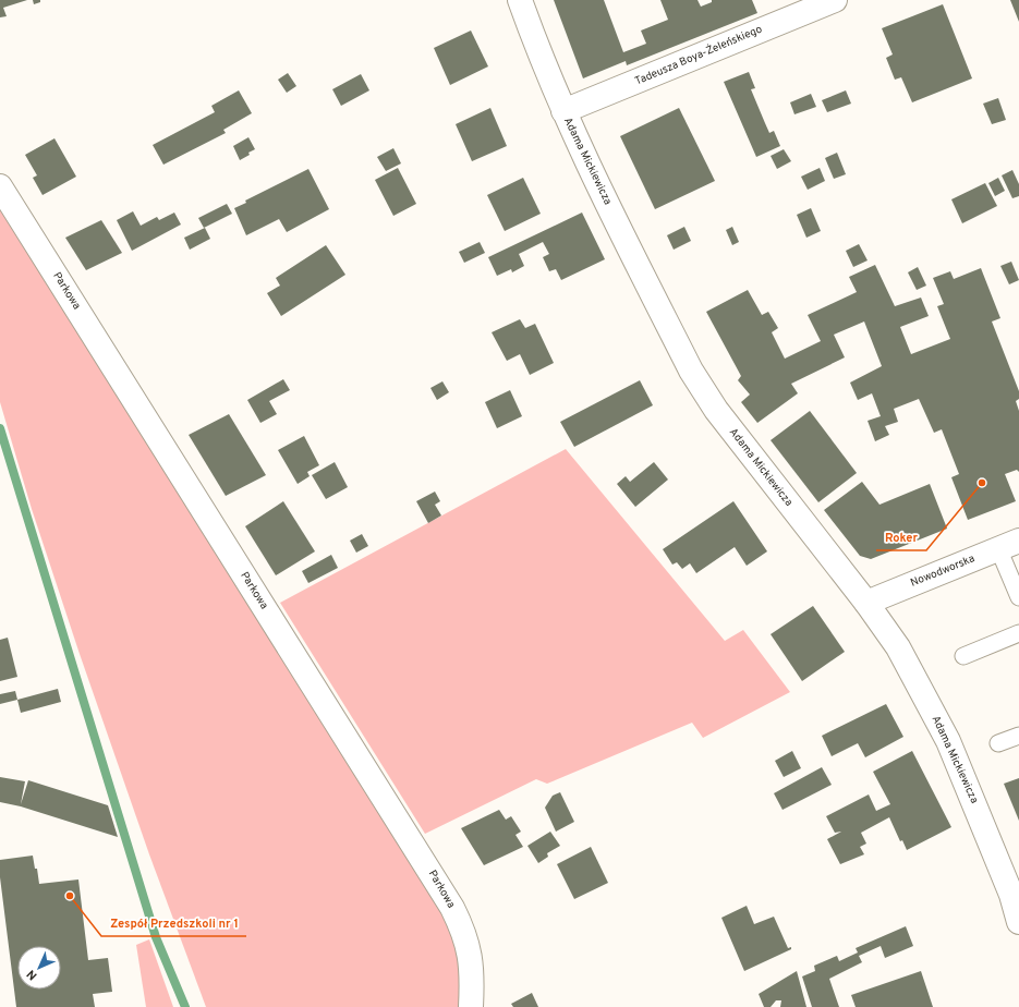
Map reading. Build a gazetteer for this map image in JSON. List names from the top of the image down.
{
  "streets": {
    "street": [
      "Tadeusza Boya-Żeleńskiego",
      "Adama Mickiewicza",
      "Parkowa",
      "Nowodworska"
    ]
  },
  "crossings": [
    ["Tadeusza Boya-Żeleńskiego", "Adama Mickiewicza"],
    ["Adama Mickiewicza", "Nowodworska"]
  ],
  "places": ["Roker", "Zespół Przedszkoli nr 1"],
  "north": "bottom left"
}
